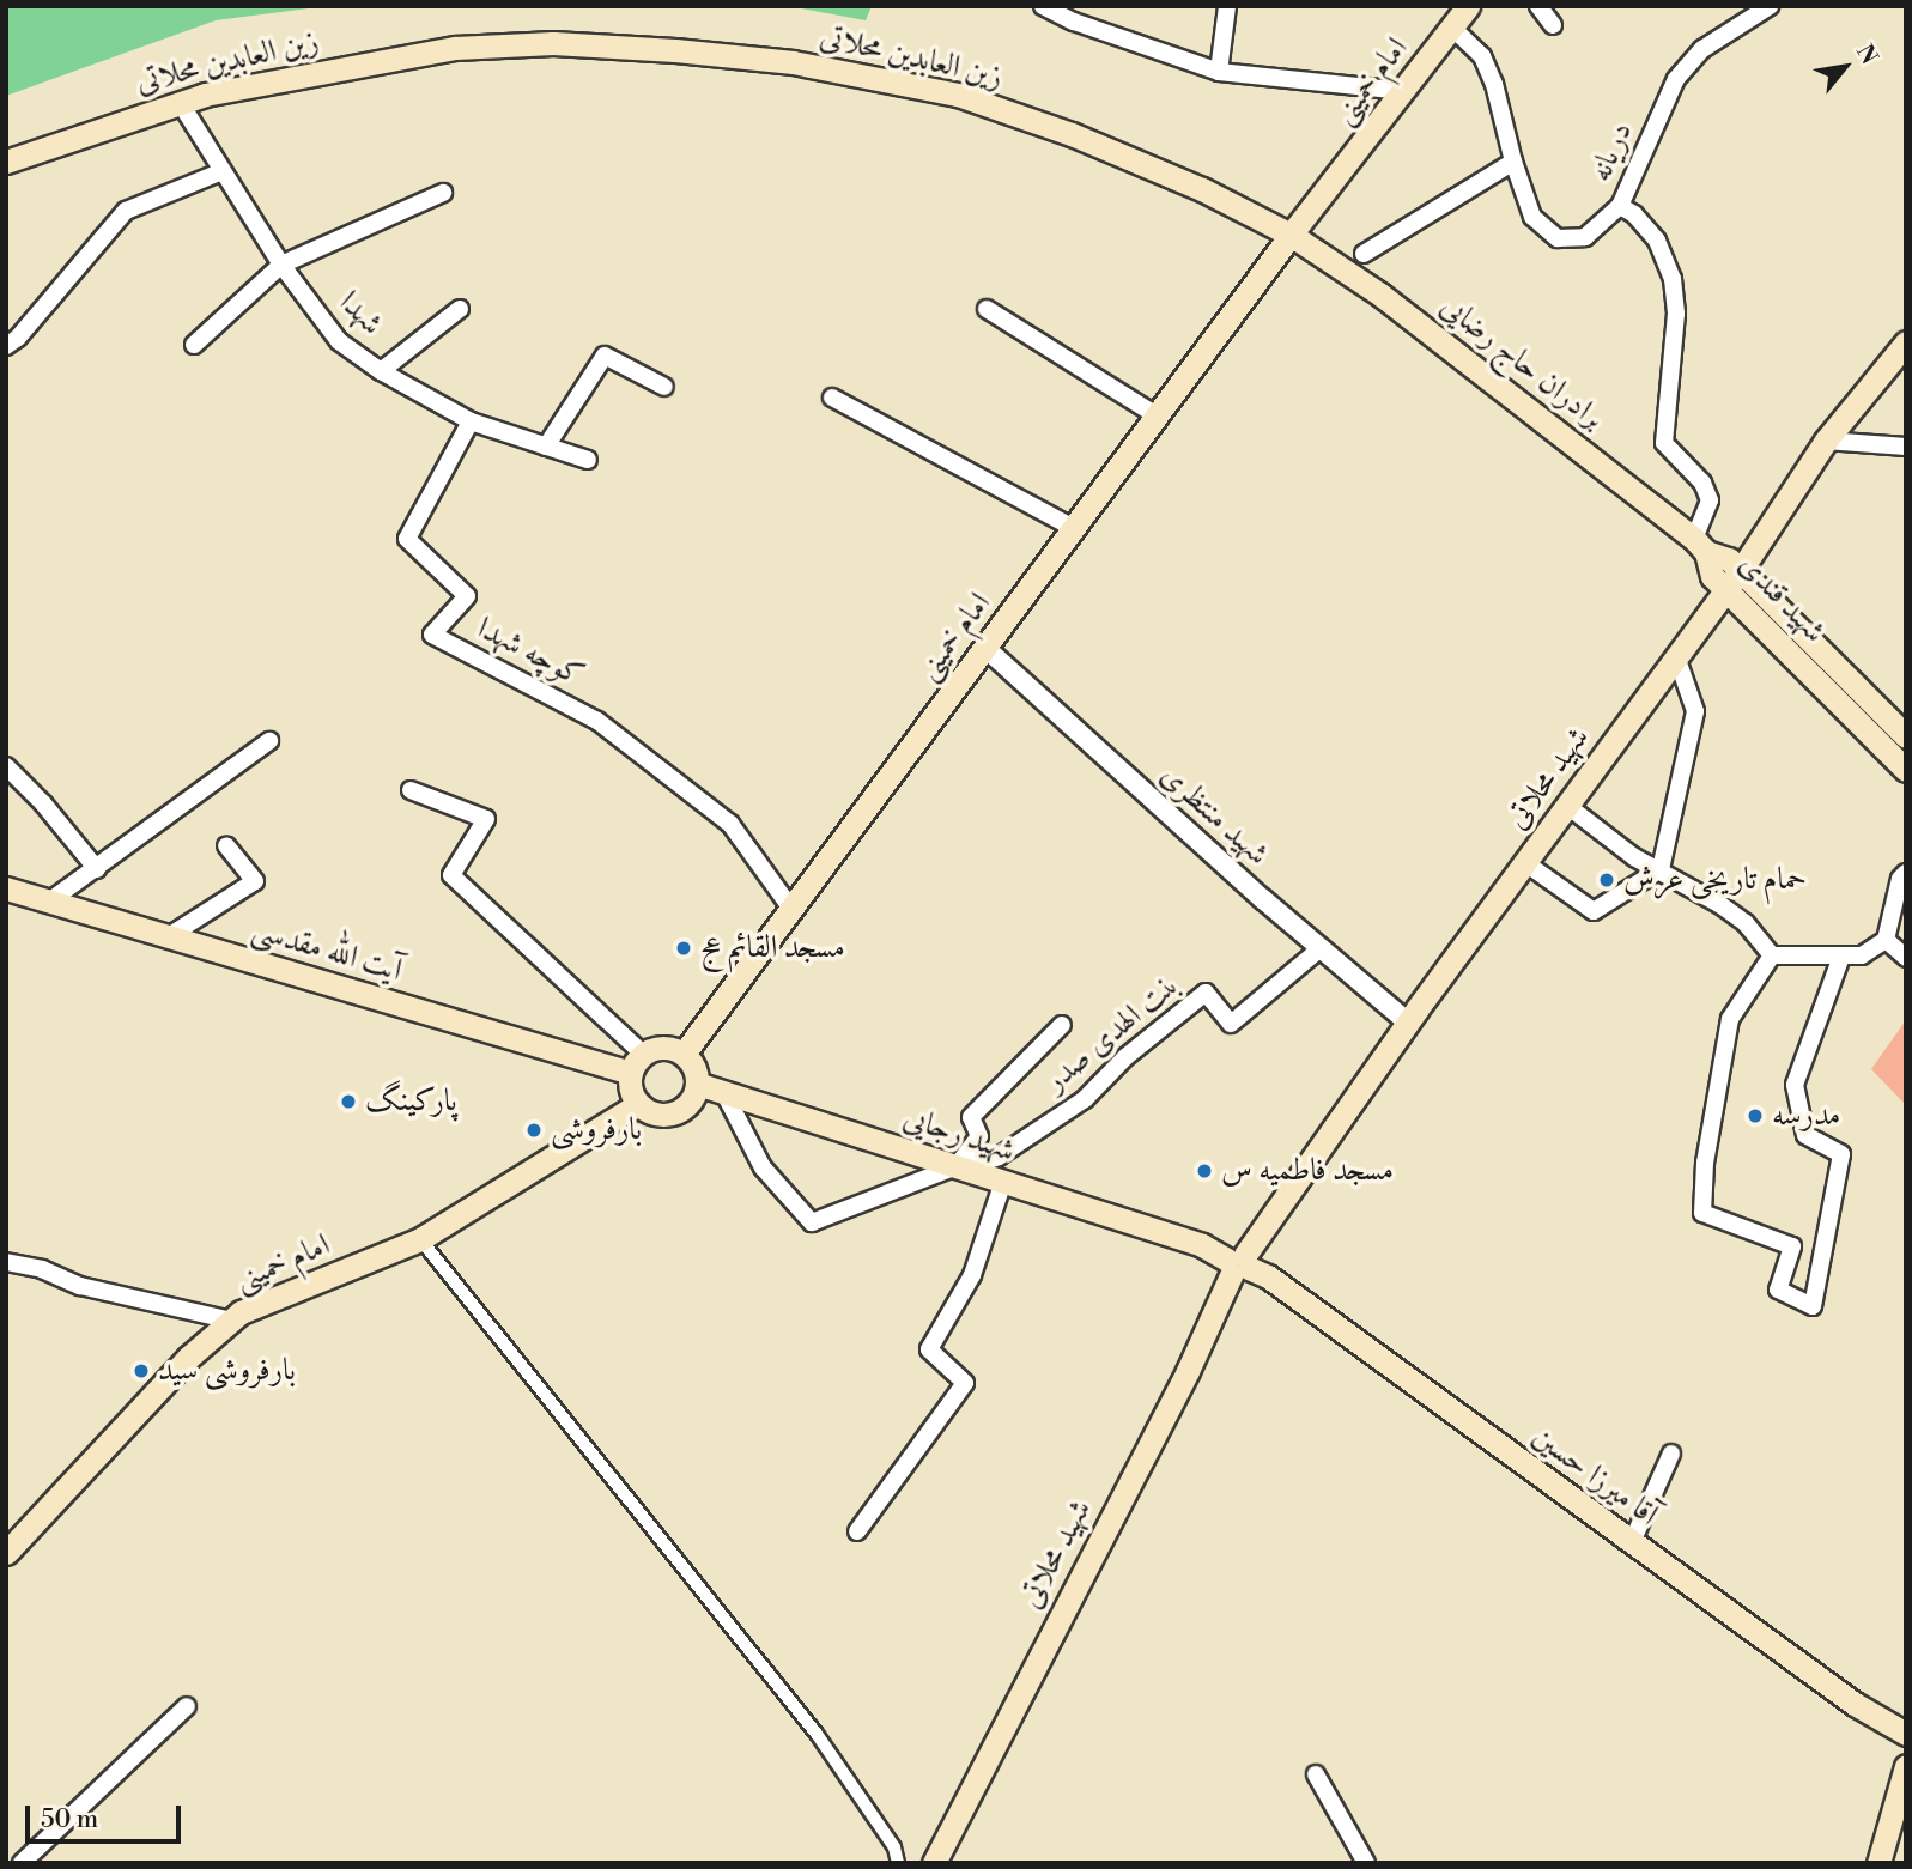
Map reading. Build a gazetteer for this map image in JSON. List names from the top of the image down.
{
  "streets": {
    "main road": [
      "زین العابدین محلاتی",
      "امام خمینی",
      "برادران حاج رضایی",
      "شهید قندی",
      "شهید محلاتی",
      "آیت الله مقدسی",
      "شهید رجایی",
      "آقا میرزا حسین"
    ],
    "street": [
      "دریانه",
      "شهدا",
      "کوچه شهدا",
      "شهید منتظری",
      "بنت الهدی صدر"
    ]
  },
  "crossings": [
    ["زین العابدین محلاتی", "امام خمینی"],
    ["زین العابدین محلاتی", "شهدا"],
    ["زین العابدین محلاتی", "برادران حاج رضایی"],
    ["امام خمینی", "دریانه"],
    ["امام خمینی", "برادران حاج رضایی"],
    ["امام خمینی", "کوچه شهدا"],
    ["امام خمینی", "شهید منتظری"],
    ["امام خمینی", "آیت الله مقدسی"],
    ["امام خمینی", "شهید رجایی"],
    ["شهدا", "کوچه شهدا"],
    ["برادران حاج رضایی", "شهید قندی"],
    ["شهید قندی", "شهید محلاتی"],
    ["شهید محلاتی", "شهید منتظری"],
    ["شهید محلاتی", "شهید رجایی"],
    ["شهید محلاتی", "آقا میرزا حسین"],
    ["شهید منتظری", "بنت الهدی صدر"],
    ["آیت الله مقدسی", "شهید رجایی"],
    ["بنت الهدی صدر", "شهید رجایی"],
    ["شهید رجایی", "آقا میرزا حسین"]
  ],
  "places": [
    "حمام تاریخی عرش",
    "مسجد القائم عج",
    "پارکینگ",
    "مدرسه",
    "بارفروشی",
    "مسجد فاطمیه س",
    "بارفروشی سید"
  ],
  "scale_bar": "50 m",
  "north": "top right"
}
